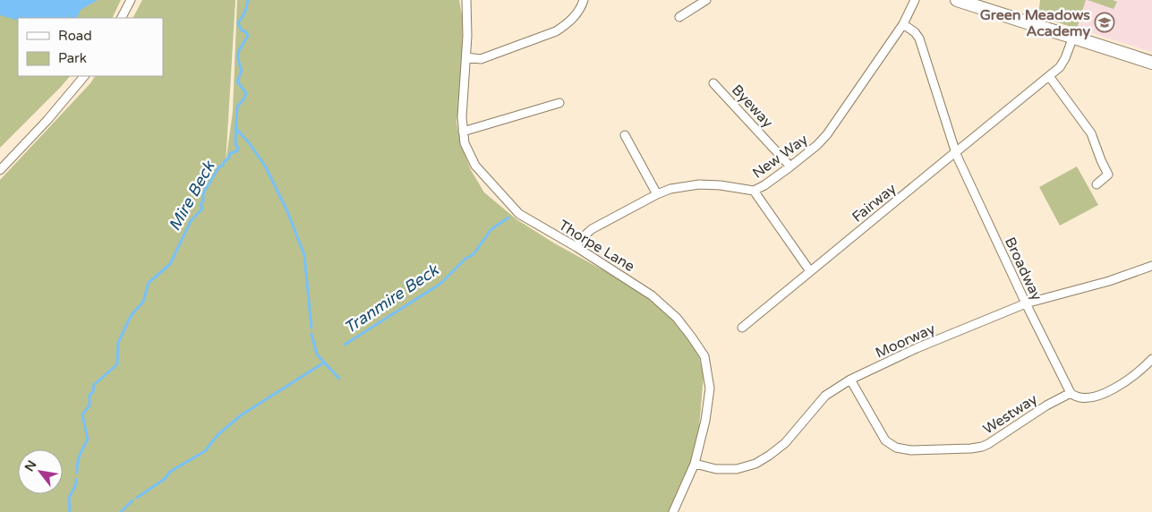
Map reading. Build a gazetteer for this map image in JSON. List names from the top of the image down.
{
  "streets": {
    "street": [
      "Byeway",
      "New Way",
      "Fairway",
      "Thorpe Lane",
      "Broadway",
      "Moorway",
      "Westway"
    ]
  },
  "crossings": [
    ["Byeway", "New Way"],
    ["New Way", "Thorpe Lane"],
    ["New Way", "Broadway"],
    ["Fairway", "Broadway"],
    ["Thorpe Lane", "Moorway"],
    ["Broadway", "Moorway"],
    ["Broadway", "Westway"],
    ["Moorway", "Westway"]
  ],
  "water": ["Mire Beck", "Tranmire Beck"],
  "places": {
    "school or university": ["Green Meadows Academy"]
  },
  "legend": ["Road", "Park"],
  "north": "top left"
}
